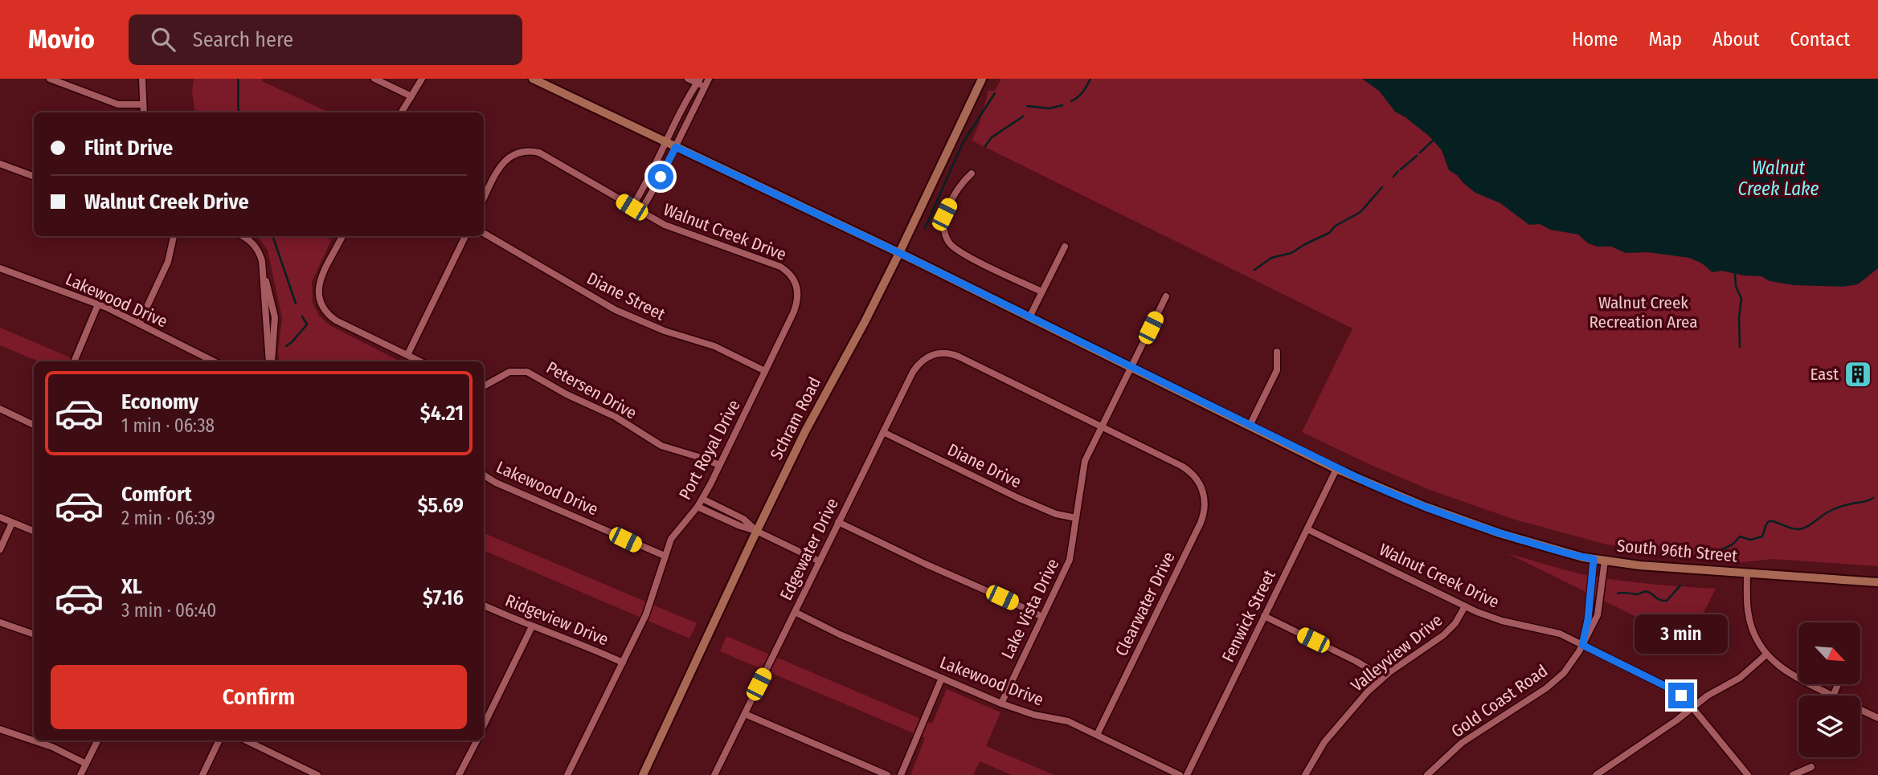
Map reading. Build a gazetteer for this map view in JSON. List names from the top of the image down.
{
  "streets": {
    "main road": ["Schram Road", "South 96th Street"],
    "street": [
      "Walnut Creek Drive",
      "Diane Street",
      "Lakewood Drive",
      "Petersen Drive",
      "Port Royal Drive",
      "Diane Drive",
      "Edgewater Drive",
      "Clearwater Drive",
      "Lake Vista Drive",
      "Fenwick Street",
      "Ridgeview Drive",
      "Valleyview Drive",
      "Gold Coast Road"
    ]
  },
  "crossings": [
    ["Walnut Creek Drive", "Port Royal Drive"],
    ["Walnut Creek Drive", "Fenwick Street"],
    ["Walnut Creek Drive", "Valleyview Drive"],
    ["Walnut Creek Drive", "Gold Coast Road"],
    ["Diane Street", "Port Royal Drive"],
    ["Lakewood Drive", "Port Royal Drive"],
    ["Lakewood Drive", "Edgewater Drive"],
    ["Lakewood Drive", "Clearwater Drive"],
    ["Lakewood Drive", "Lake Vista Drive"],
    ["Petersen Drive", "Port Royal Drive"],
    ["Schram Road", "South 96th Street"],
    ["Port Royal Drive", "Ridgeview Drive"],
    ["Diane Drive", "Edgewater Drive"],
    ["Diane Drive", "Lake Vista Drive"],
    ["Edgewater Drive", "Clearwater Drive"],
    ["Edgewater Drive", "Lake Vista Drive"],
    ["South 96th Street", "Lake Vista Drive"],
    ["South 96th Street", "Fenwick Street"],
    ["South 96th Street", "Gold Coast Road"],
    ["Clearwater Drive", "Lake Vista Drive"]
  ],
  "water": ["Walnut Creek Lake"],
  "parks": ["Walnut Creek Recreation Area"],
  "places": {
    "building": ["East"]
  },
  "north": "bottom right",
  "page": {
    "header": "Movio",
    "search": "Search here",
    "nav": [
      "Home",
      "Map",
      "About",
      "Contact"
    ],
    "banner": ["Flint Drive", "Walnut Creek Drive"],
    "list": [
      {
        "name": "Economy",
        "note": "1 min · 06:38",
        "value": "$4.21"
      },
      {
        "name": "Comfort",
        "note": "2 min · 06:39",
        "value": "$5.69"
      },
      {
        "name": "XL",
        "note": "3 min · 06:40",
        "value": "$7.16"
      }
    ],
    "bubble": "3 min",
    "buttons": "Confirm"
  }
}
